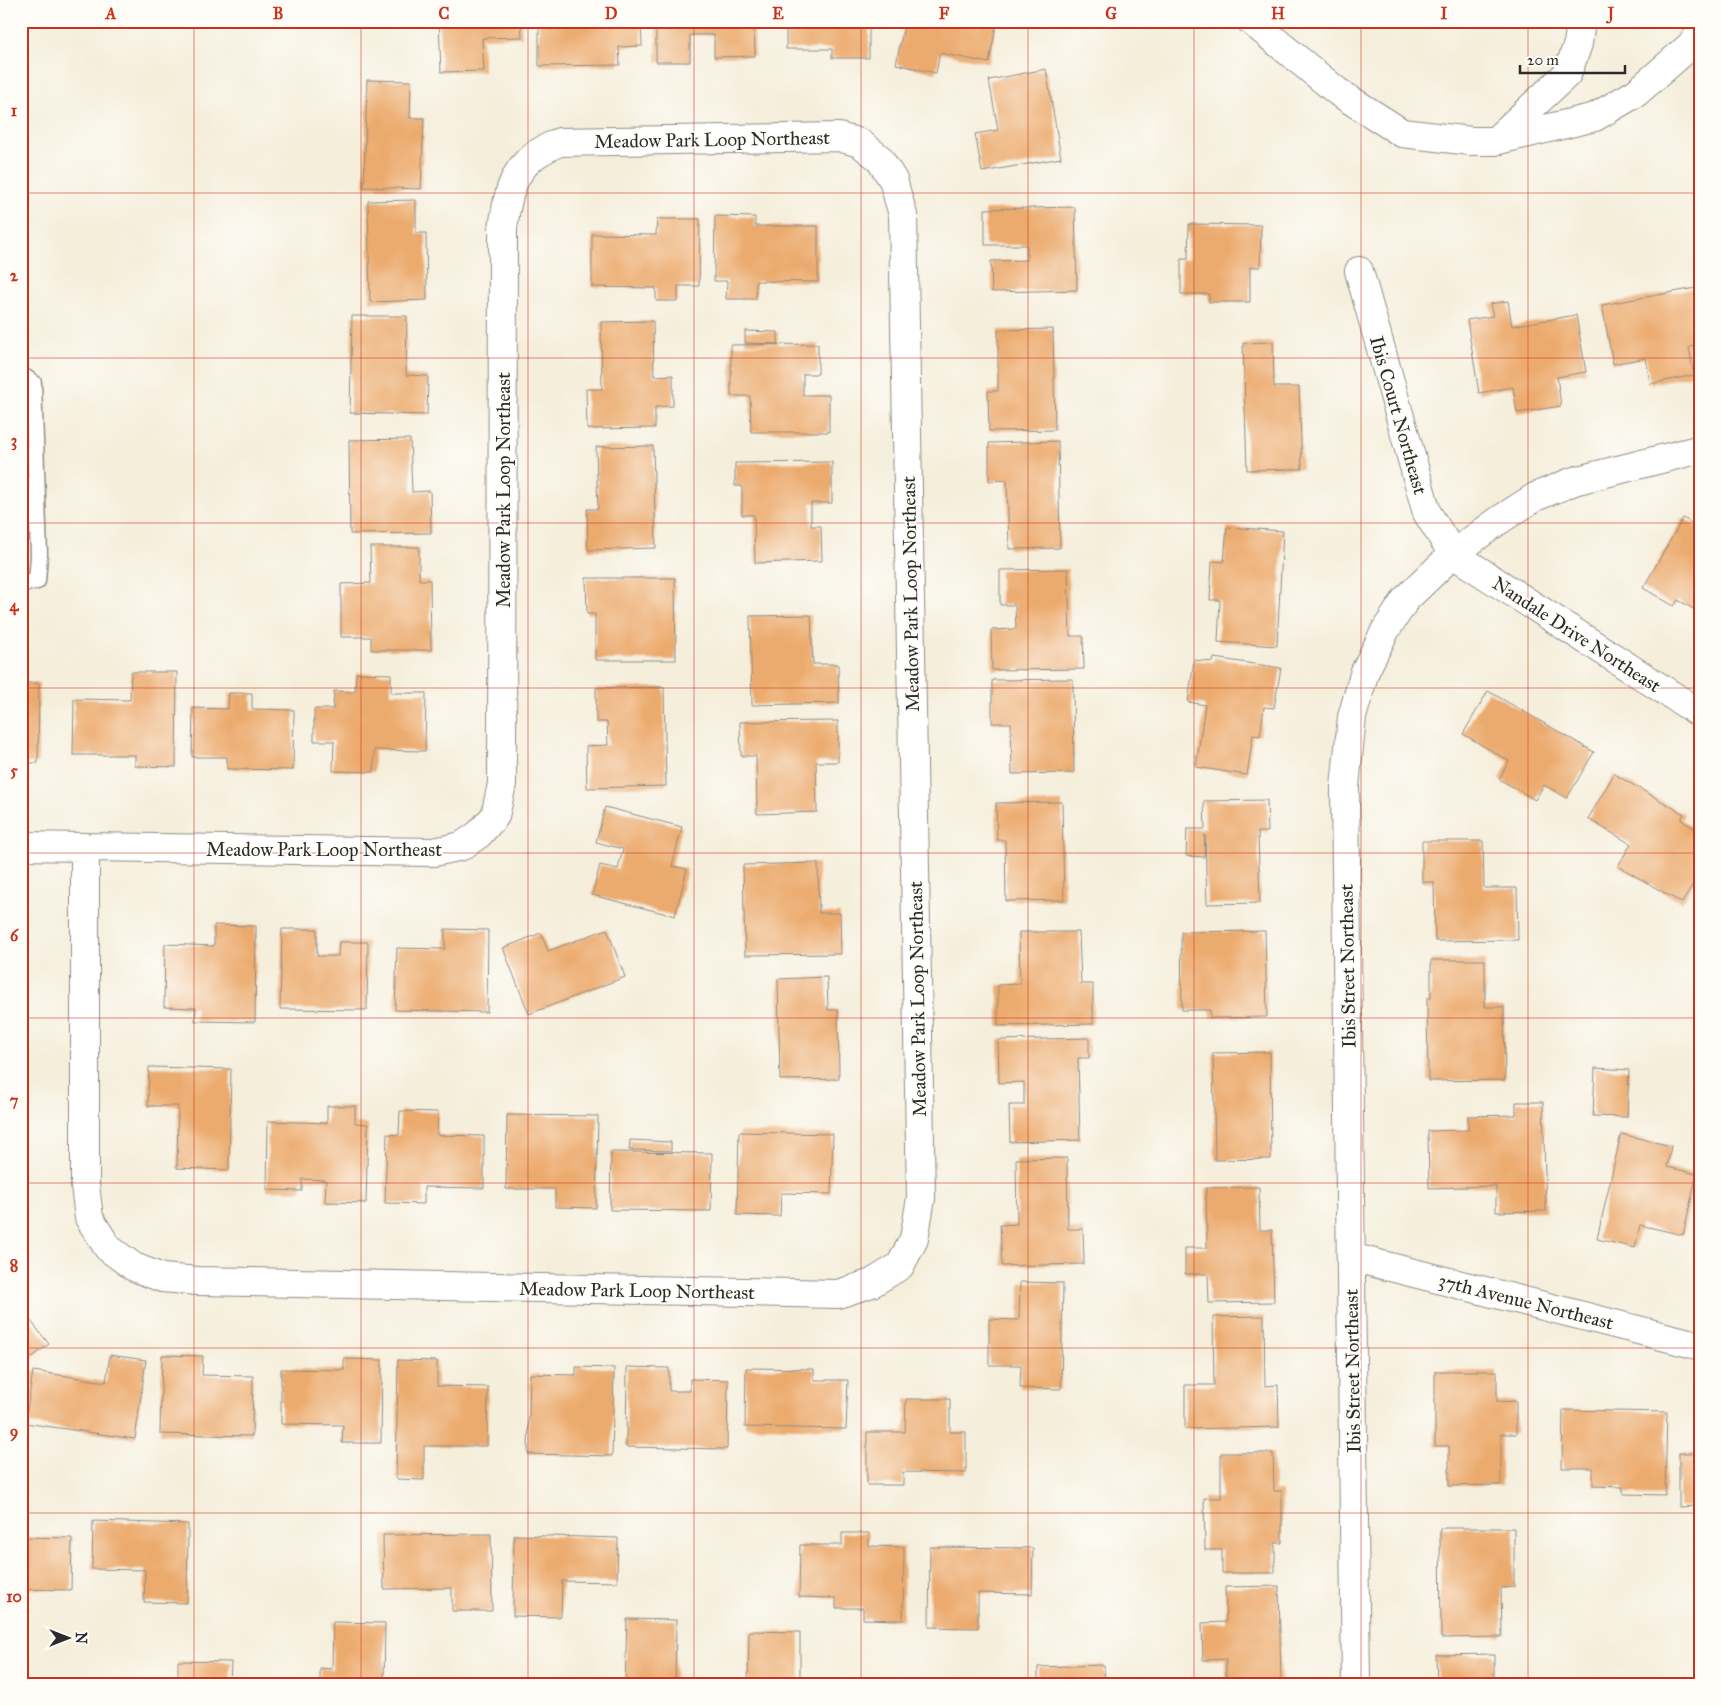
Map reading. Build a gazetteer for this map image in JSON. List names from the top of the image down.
{
  "streets": {
    "street": [
      "Meadow Park Loop Northeast",
      "Ibis Court Northeast",
      "Nandale Drive Northeast",
      "Ibis Street Northeast",
      "37th Avenue Northeast"
    ]
  },
  "crossings": [
    ["Ibis Court Northeast", "Nandale Drive Northeast"],
    ["Ibis Court Northeast", "Ibis Street Northeast"],
    ["Nandale Drive Northeast", "Ibis Street Northeast"],
    ["Ibis Street Northeast", "37th Avenue Northeast"]
  ],
  "scale_bar": "20 m",
  "north": "right",
  "grid": {
    "columns": [
      "A",
      "B",
      "C",
      "D",
      "E",
      "F",
      "G",
      "H",
      "I",
      "J"
    ],
    "rows": [
      "1",
      "2",
      "3",
      "4",
      "5",
      "6",
      "7",
      "8",
      "9",
      "10"
    ]
  }
}
